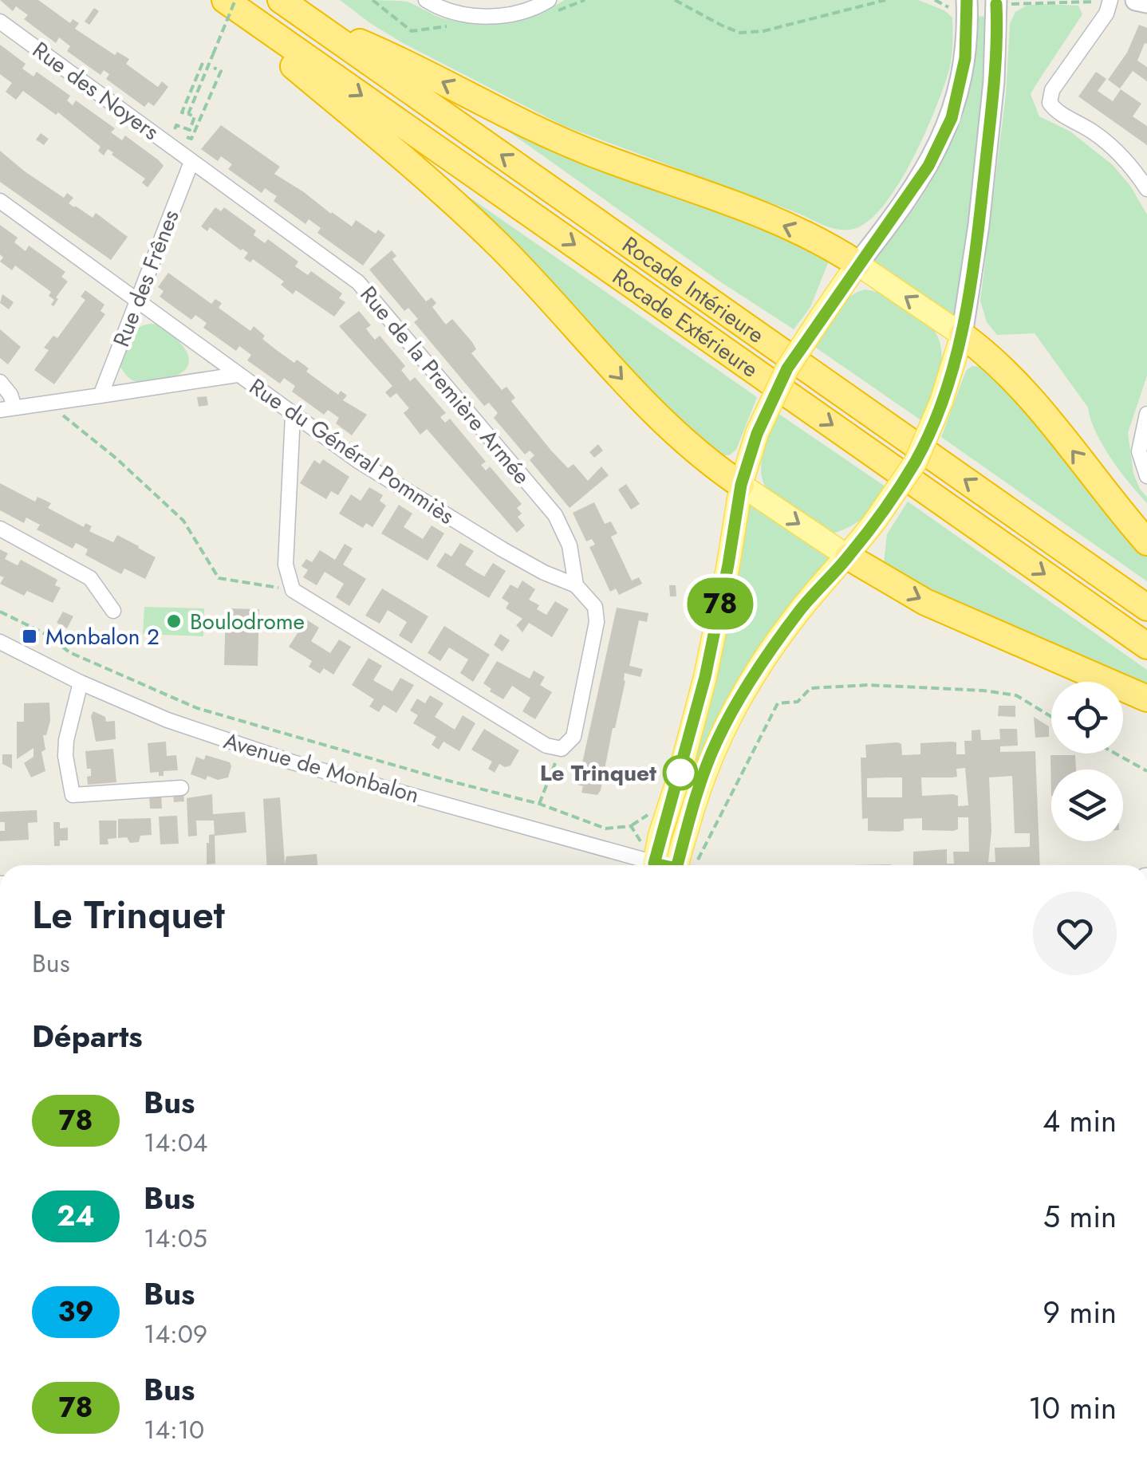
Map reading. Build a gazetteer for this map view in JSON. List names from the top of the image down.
{
  "streets": {
    "highway": ["Rocade Intérieure", "Rocade Extérieure"],
    "street": [
      "Rue des Noyers",
      "Rue des Frênes",
      "Rue de la Première Armée",
      "Rue du Général Pommiès",
      "Avenue de Monbalon"
    ]
  },
  "crossings": [
    ["Rue des Noyers", "Rue des Frênes"],
    ["Rue des Noyers", "Rue de la Première Armée"],
    ["Rue des Frênes", "Rue de la Première Armée"],
    ["Rue des Frênes", "Rue du Général Pommiès"],
    ["Rue de la Première Armée", "Rue du Général Pommiès"]
  ],
  "places": {
    "other": ["Boulodrome", "Le Trinquet"],
    "transit": ["Monbalon 2"]
  },
  "lines": ["bus line 78"],
  "page": {
    "on_map": "78",
    "heading": [
      ["Le Trinquet", "Bus"],
      "Départs"
    ],
    "list": [
      {
        "mark": "78",
        "name": "Bus",
        "note": "14:04",
        "value": "4 min"
      },
      {
        "mark": "24",
        "name": "Bus",
        "note": "14:05",
        "value": "5 min"
      },
      {
        "mark": "39",
        "name": "Bus",
        "note": "14:09",
        "value": "9 min"
      },
      {
        "mark": "78",
        "name": "Bus",
        "note": "14:10",
        "value": "10 min"
      }
    ]
  }
}
